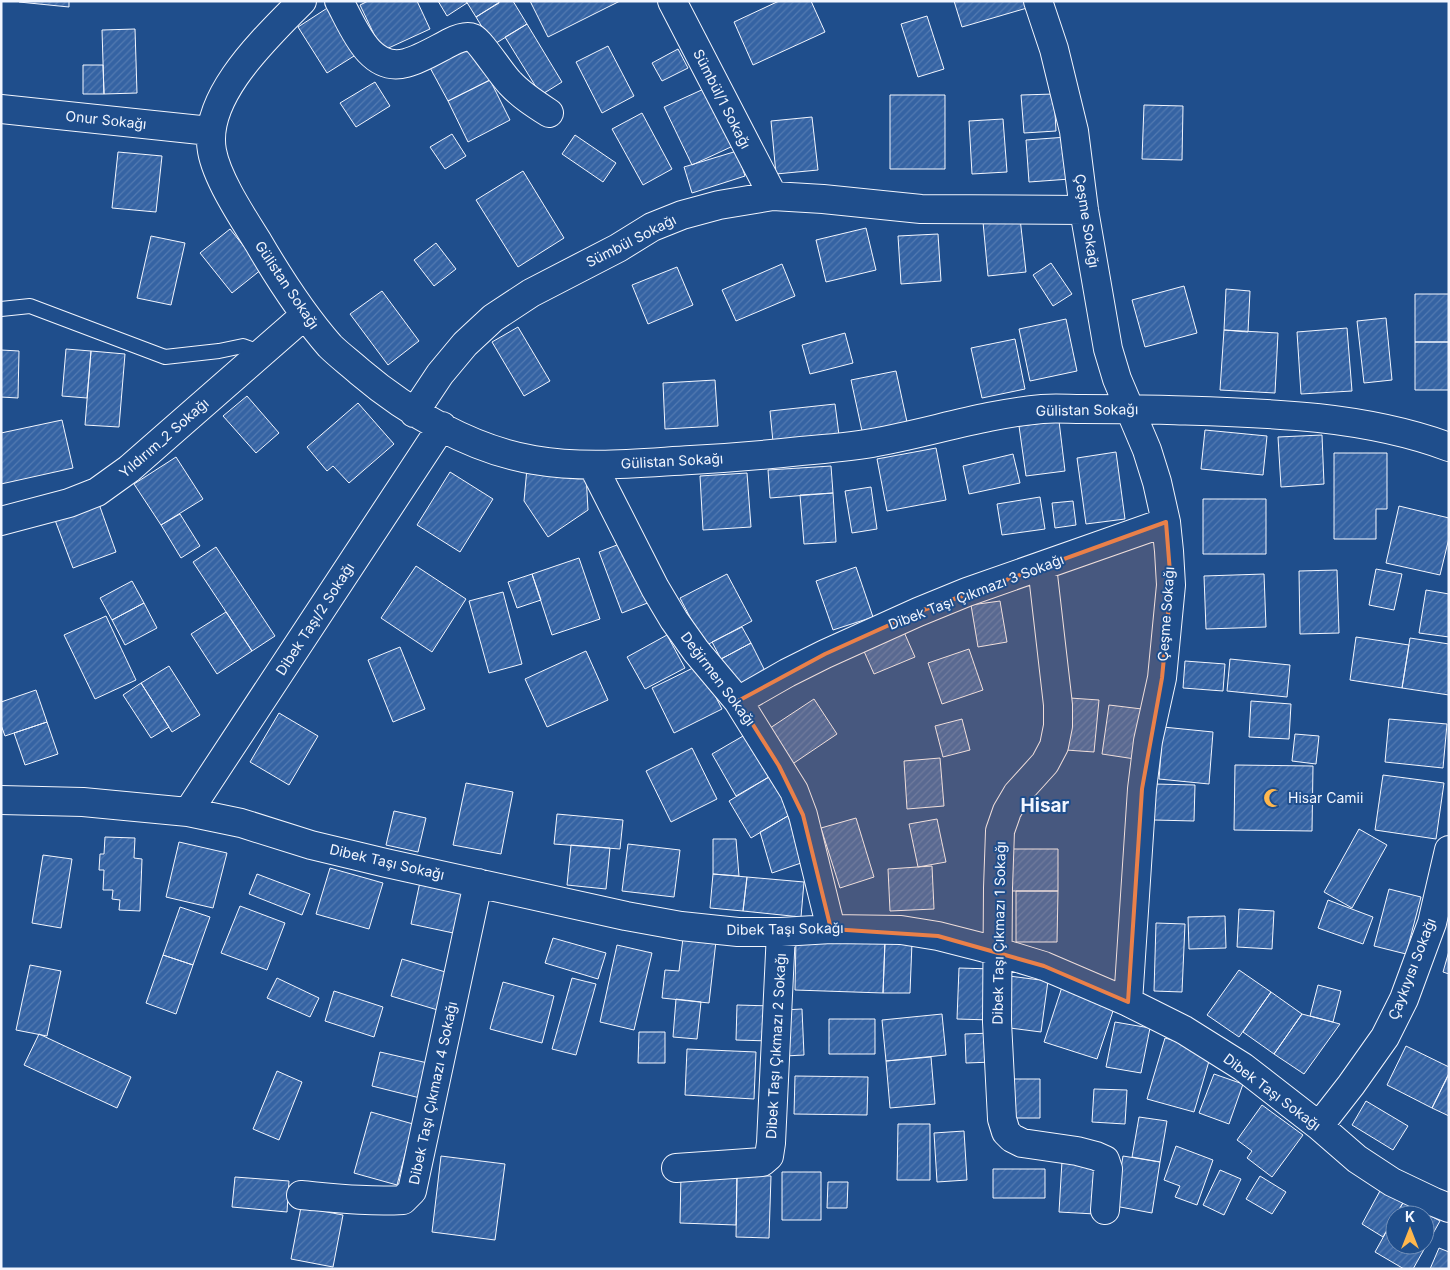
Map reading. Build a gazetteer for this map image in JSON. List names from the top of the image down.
{
  "streets": {
    "street": [
      "Sümbül/1 Sokağı",
      "Onur Sokağı",
      "Çeşme Sokağı",
      "Sümbül Sokağı",
      "Gülistan Sokağı",
      "Yıldırım_2 Sokağı",
      "Dibek Taşı Çıkmazı 3 Sokağı",
      "Dibek Taşı/2 Sokağı",
      "Değirmen Sokağı",
      "Dibek Taşı Sokağı",
      "Dibek Taşı Çıkmazı 1 Sokağı",
      "Çaykıyısı Sokağı",
      "Dibek Taşı Çıkmazı 2 Sokağı",
      "Dibek Taşı Çıkmazı 4 Sokağı"
    ]
  },
  "crossings": [
    ["Sümbül/1 Sokağı", "Sümbül Sokağı"],
    ["Onur Sokağı", "Gülistan Sokağı"],
    ["Çeşme Sokağı", "Sümbül Sokağı"],
    ["Çeşme Sokağı", "Gülistan Sokağı"],
    ["Çeşme Sokağı", "Dibek Taşı Çıkmazı 3 Sokağı"],
    ["Çeşme Sokağı", "Dibek Taşı Sokağı"],
    ["Sümbül Sokağı", "Gülistan Sokağı"],
    ["Gülistan Sokağı", "Yıldırım_2 Sokağı"],
    ["Gülistan Sokağı", "Dibek Taşı/2 Sokağı"],
    ["Gülistan Sokağı", "Değirmen Sokağı"],
    ["Dibek Taşı Çıkmazı 3 Sokağı", "Değirmen Sokağı"],
    ["Dibek Taşı Çıkmazı 3 Sokağı", "Dibek Taşı Çıkmazı 1 Sokağı"],
    ["Dibek Taşı/2 Sokağı", "Dibek Taşı Sokağı"],
    ["Değirmen Sokağı", "Dibek Taşı Sokağı"],
    ["Dibek Taşı Sokağı", "Dibek Taşı Çıkmazı 1 Sokağı"],
    ["Dibek Taşı Sokağı", "Çaykıyısı Sokağı"],
    ["Dibek Taşı Sokağı", "Dibek Taşı Çıkmazı 2 Sokağı"],
    ["Dibek Taşı Sokağı", "Dibek Taşı Çıkmazı 4 Sokağı"]
  ],
  "districts": ["Hisar"],
  "places": {
    "mosque": ["Hisar Camii"]
  },
  "north": "top"
}
